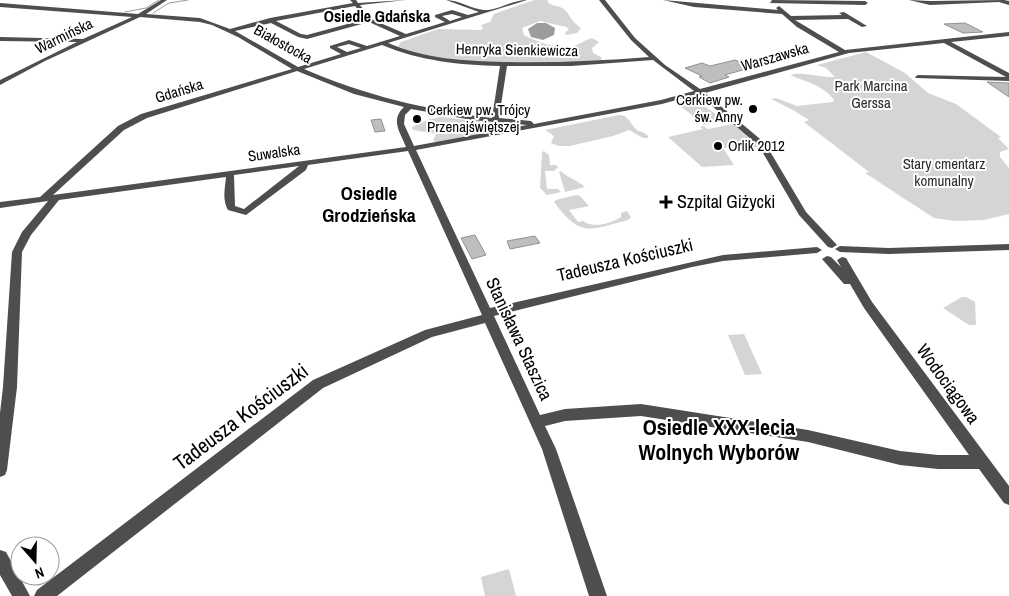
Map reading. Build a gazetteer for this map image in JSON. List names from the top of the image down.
{
  "streets": {
    "street": [
      "Warmińska",
      "Białostocka",
      "Henryka Sienkiewicza",
      "Warszawska",
      "Gdańska",
      "Suwalska",
      "Tadeusza Kościuszki",
      "Stanisława Staszica",
      "Wodociągowa"
    ]
  },
  "crossings": [
    ["Warmińska", "Białostocka"],
    ["Białostocka", "Warszawska"],
    ["Białostocka", "Gdańska"],
    ["Białostocka", "Suwalska"],
    ["Białostocka", "Stanisława Staszica"],
    ["Henryka Sienkiewicza", "Gdańska"],
    ["Henryka Sienkiewicza", "Wodociągowa"],
    ["Warszawska", "Suwalska"],
    ["Warszawska", "Wodociągowa"],
    ["Gdańska", "Suwalska"],
    ["Suwalska", "Stanisława Staszica"],
    ["Tadeusza Kościuszki", "Stanisława Staszica"],
    ["Tadeusza Kościuszki", "Wodociągowa"]
  ],
  "districts": ["Osiedle Gdańska", "Osiedle Grodzieńska", "Osiedle XXX-lecia Wolnych Wyborów"],
  "parks": ["Park Marcina Gerssa", "Stary cmentarz komunalny"],
  "places": {
    "other": ["Cerkiew pw. św. Anny", "Cerkiew pw. Trójcy Przenajświętszej", "Orlik 2012"],
    "health": ["Szpital Giżycki"]
  },
  "north": "bottom"
}
